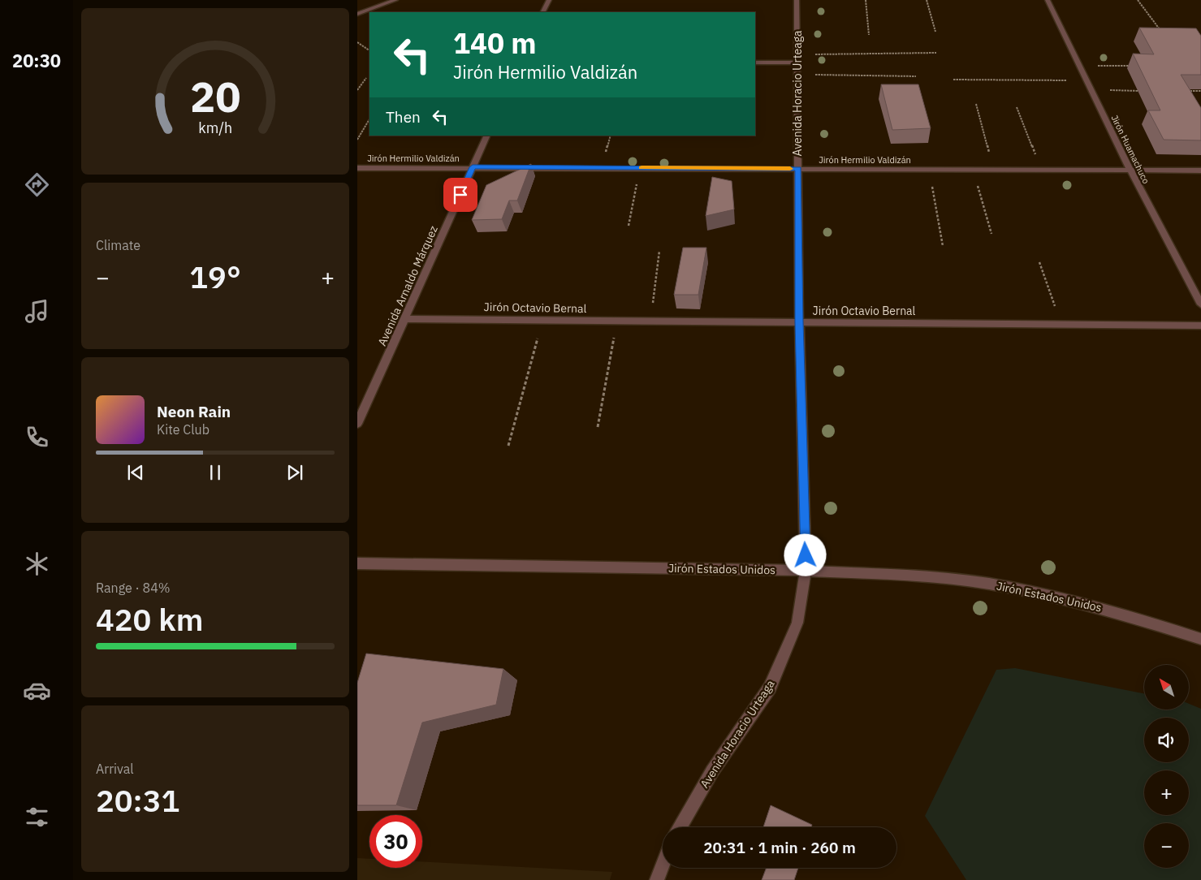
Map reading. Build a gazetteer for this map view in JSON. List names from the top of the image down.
{
  "streets": {
    "street": [
      "Avenida Horacio Urteaga",
      "Jirón Huamachuco",
      "Jirón Hermilio Valdizán",
      "Avenida Arnaldo Márquez",
      "Jirón Octavio Bernal",
      "Jirón Estados Unidos"
    ]
  },
  "crossings": [
    ["Avenida Horacio Urteaga", "Jirón Hermilio Valdizán"],
    ["Avenida Horacio Urteaga", "Jirón Octavio Bernal"],
    ["Avenida Horacio Urteaga", "Jirón Estados Unidos"],
    ["Jirón Huamachuco", "Jirón Hermilio Valdizán"],
    ["Jirón Hermilio Valdizán", "Avenida Arnaldo Márquez"],
    ["Avenida Arnaldo Márquez", "Jirón Octavio Bernal"]
  ],
  "north": "top left",
  "page": {
    "tabs": "20:30",
    "turn": ["140 m", "Jirón Hermilio Valdizán"],
    "then": "Then",
    "tile": [
      "Climate",
      ["Range · 84%", "420 km"],
      ["Arrival", "20:31"]
    ],
    "heat": ["−", "19°", "+"],
    "song": ["Neon Rain", "Kite Club"],
    "map_buttons": ["+", "−"],
    "limit": "30",
    "trip": "20:31 · 1 min · 260 m",
    "gauge": ["20", "km/h"]
  }
}
